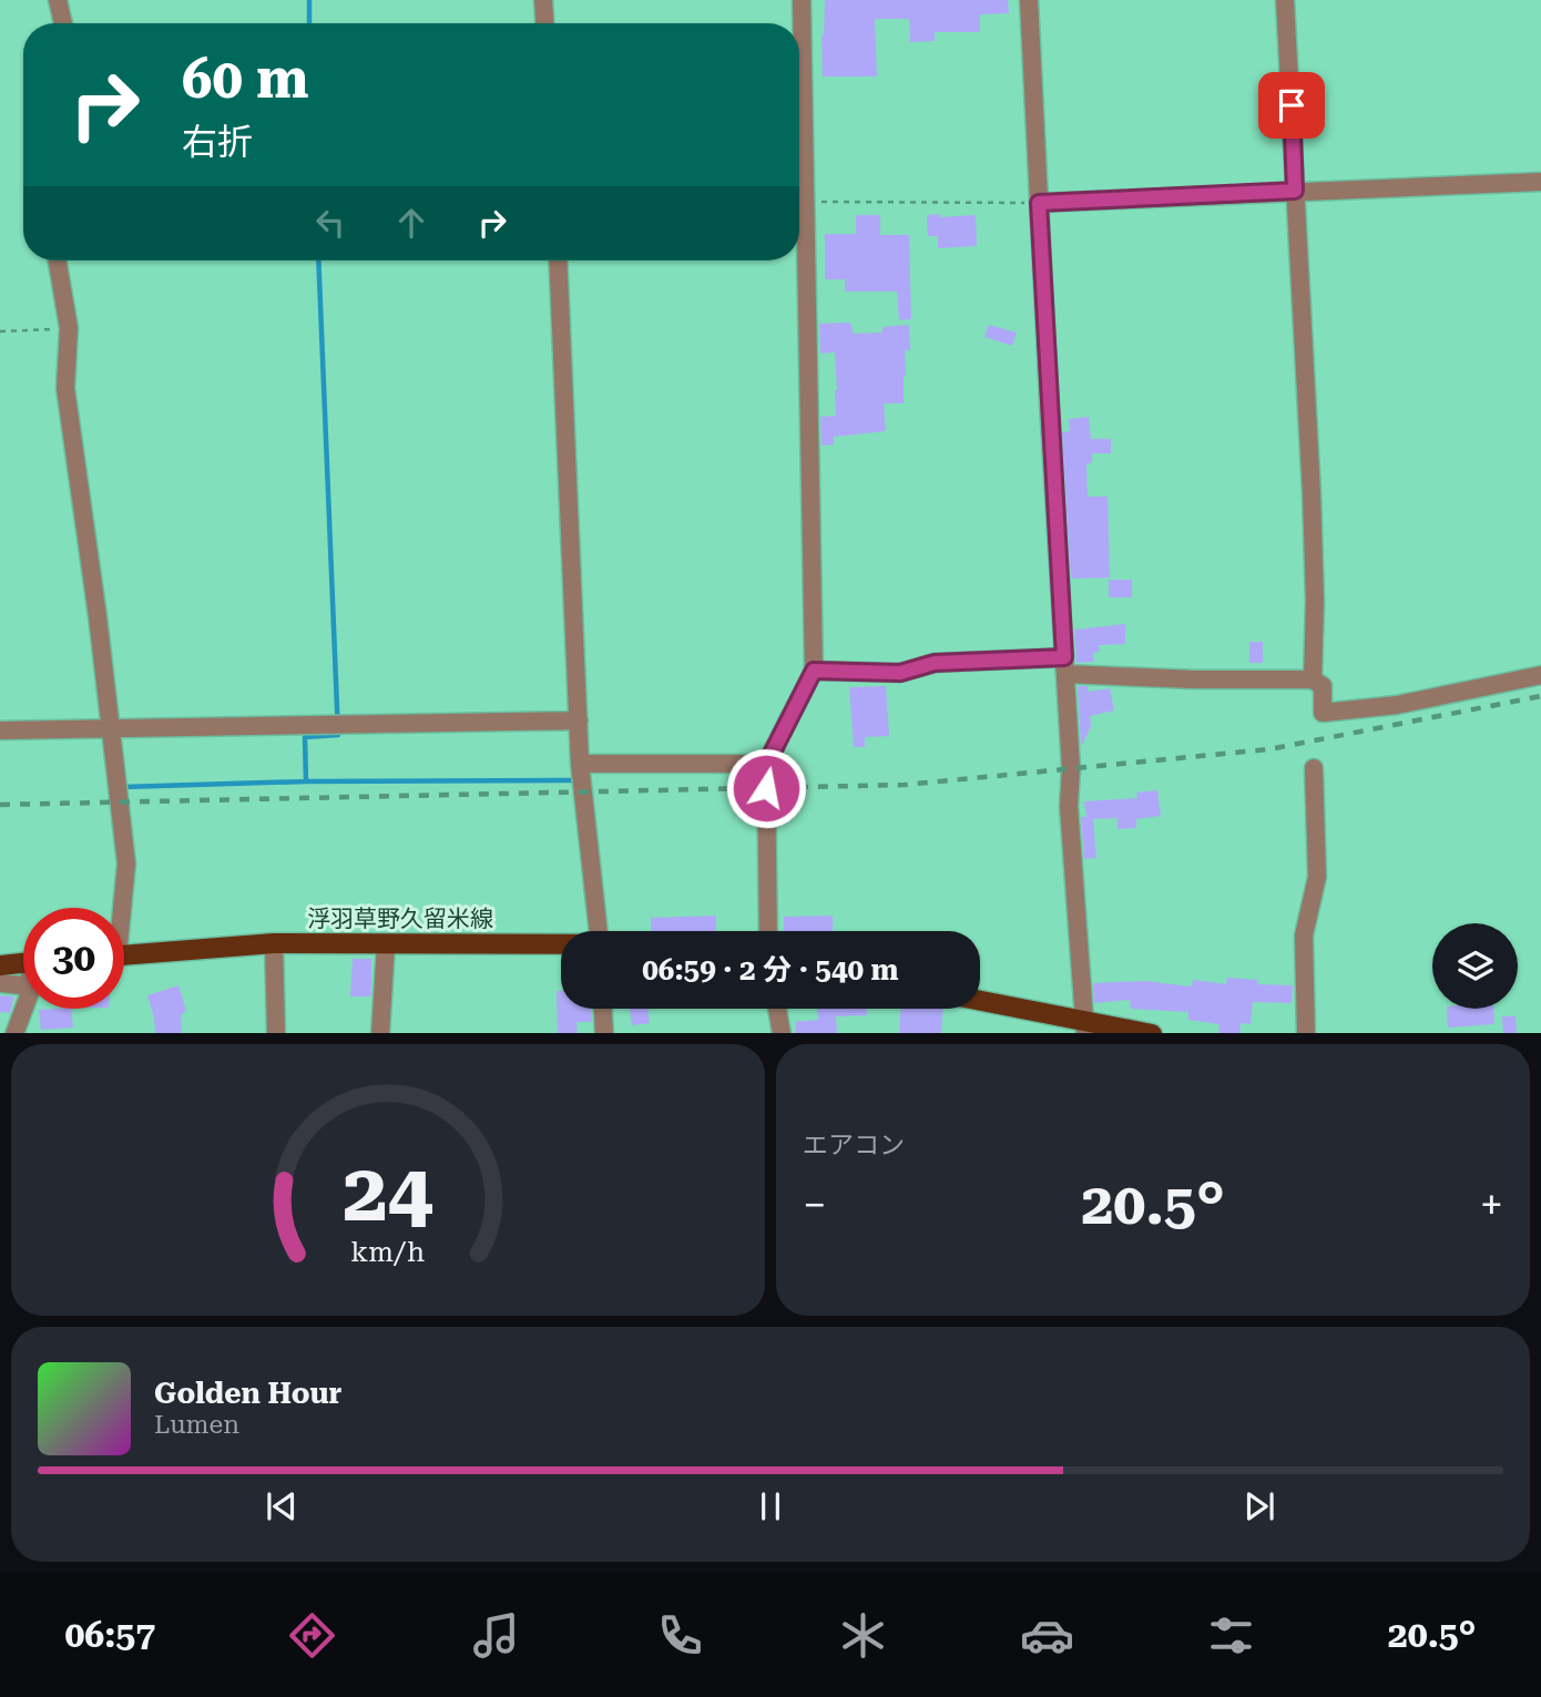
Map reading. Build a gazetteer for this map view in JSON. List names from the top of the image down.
{
  "streets": {
    "main road": ["浮羽草野久留米線"]
  },
  "page": {
    "turn": ["60 m", "右折"],
    "limit": "30",
    "trip": "06:59 · 2 分 · 540 m",
    "tile": "エアコン",
    "heat": ["−", "20.5°", "+"],
    "song": ["Golden Hour", "Lumen"],
    "tabs": ["06:57", "20.5°"],
    "gauge": ["24", "km/h"]
  }
}
